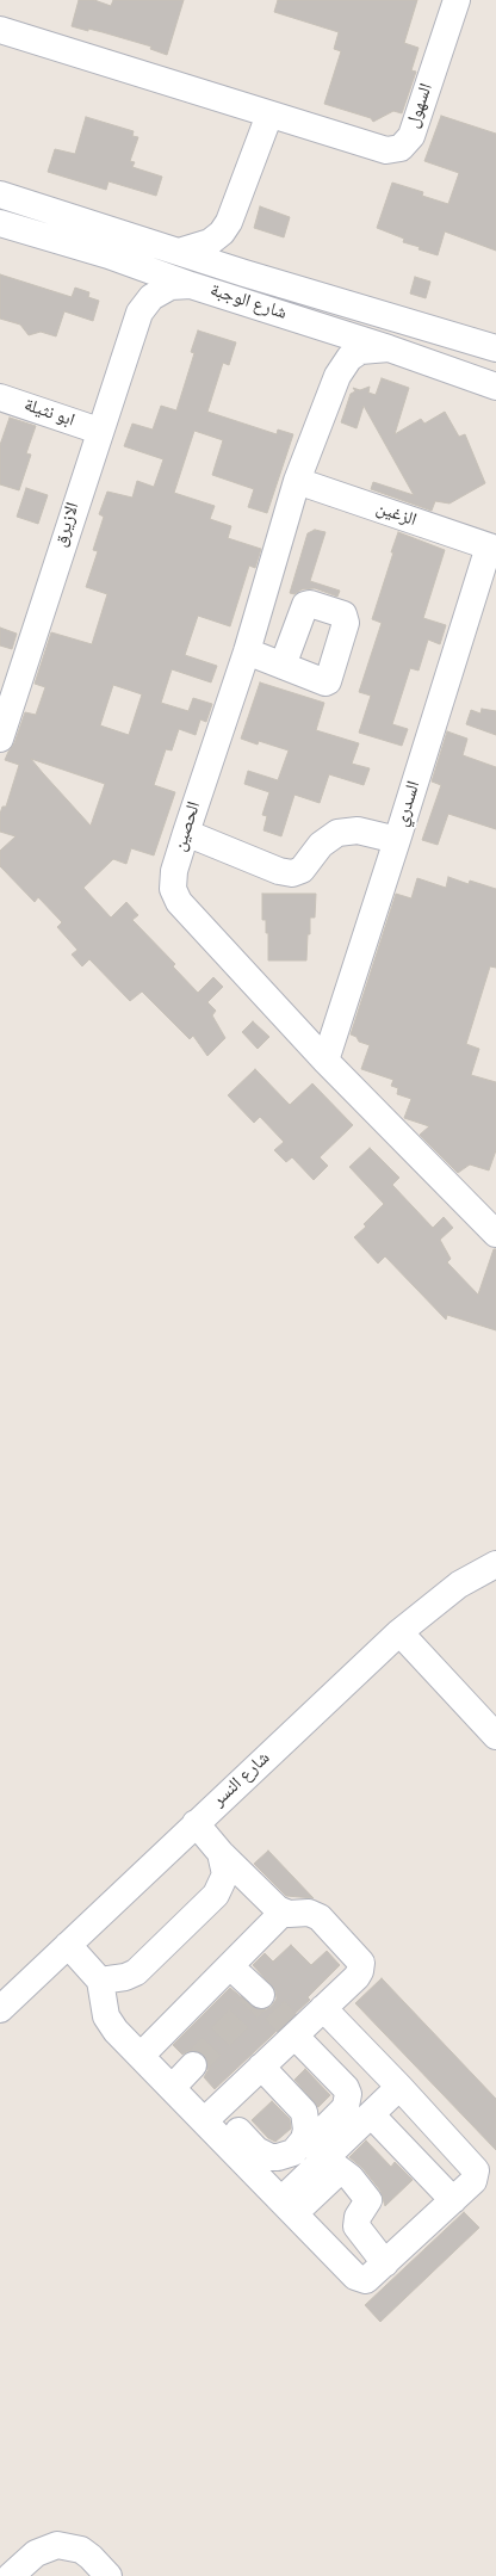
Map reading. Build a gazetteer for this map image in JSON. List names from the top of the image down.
{
  "streets": {
    "street": [
      "السهول",
      "شارع الوجبة",
      "ابو نثيلة",
      "الزغين",
      "الازيرق",
      "السدري",
      "الحصين",
      "شارع النسر"
    ]
  },
  "crossings": [
    ["شارع الوجبة", "الازيرق"],
    ["شارع الوجبة", "الحصين"],
    ["ابو نثيلة", "الازيرق"],
    ["الزغين", "السدري"],
    ["الزغين", "الحصين"],
    ["السدري", "الحصين"]
  ]
}
